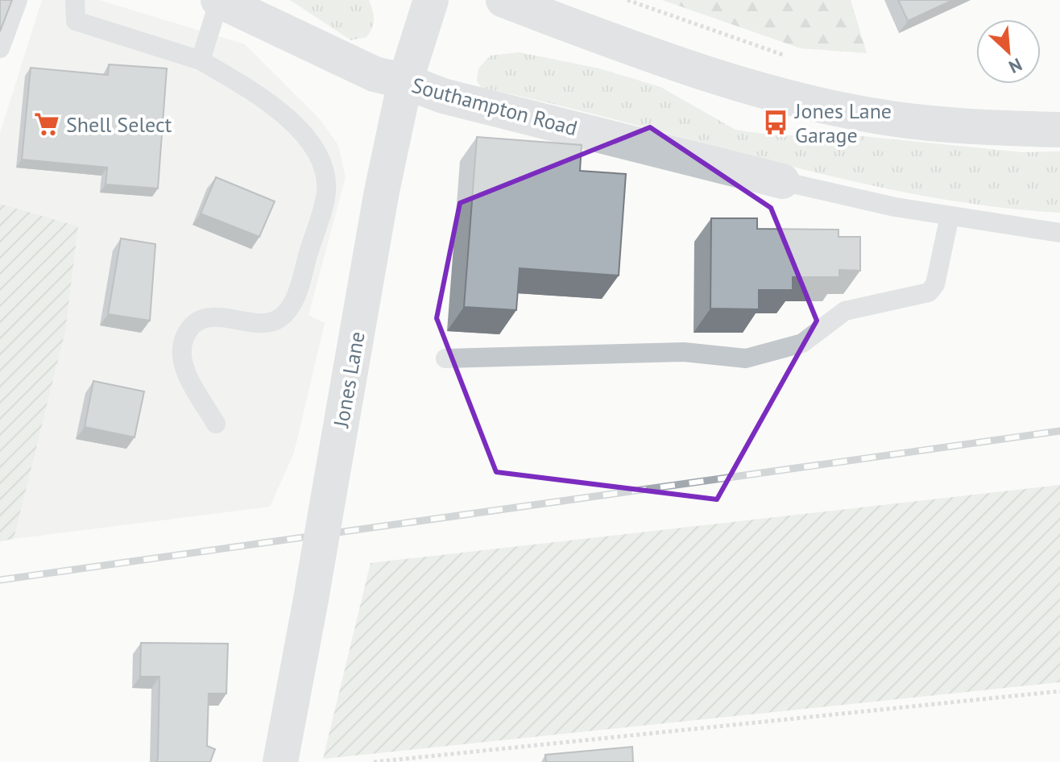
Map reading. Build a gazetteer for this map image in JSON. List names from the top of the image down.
{
  "streets": {
    "street": ["Southampton Road", "Jones Lane"]
  },
  "crossings": [
    ["Southampton Road", "Jones Lane"]
  ],
  "places": {
    "bus stop": ["Jones Lane Garage"],
    "supermarket": ["Shell Select"]
  },
  "north": "bottom right"
}
